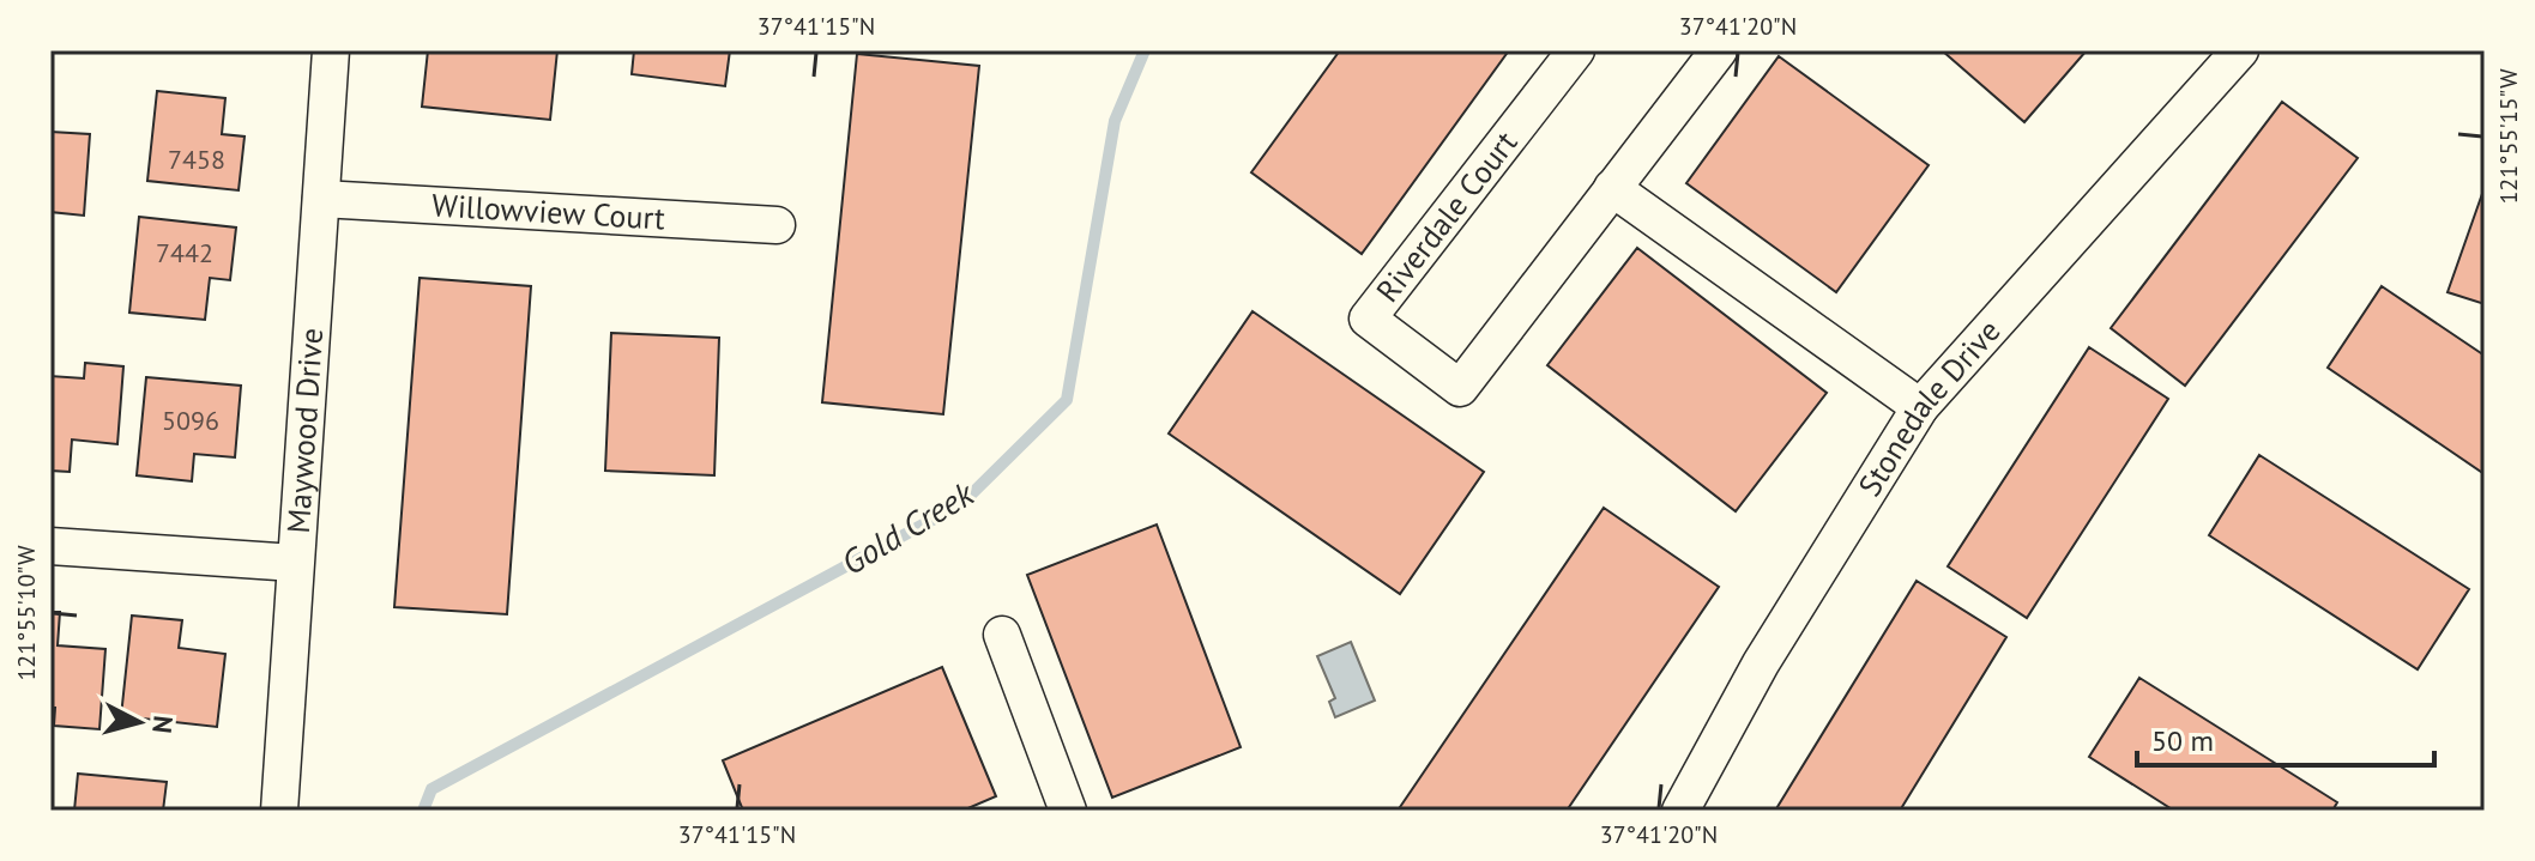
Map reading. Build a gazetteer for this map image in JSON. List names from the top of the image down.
{
  "streets": {
    "street": [
      "Willowview Court",
      "Riverdale Court",
      "Stonedale Drive",
      "Maywood Drive"
    ]
  },
  "crossings": [
    ["Willowview Court", "Maywood Drive"]
  ],
  "water": ["Gold Creek"],
  "house_numbers": ["7458", "7442", "5096"],
  "scale_bar": "50 m",
  "north": "right",
  "coordinates": [
    "37°41'15\"N",
    "37°41'20\"N",
    "121°55'15\"W",
    "121°55'10\"W"
  ]
}
